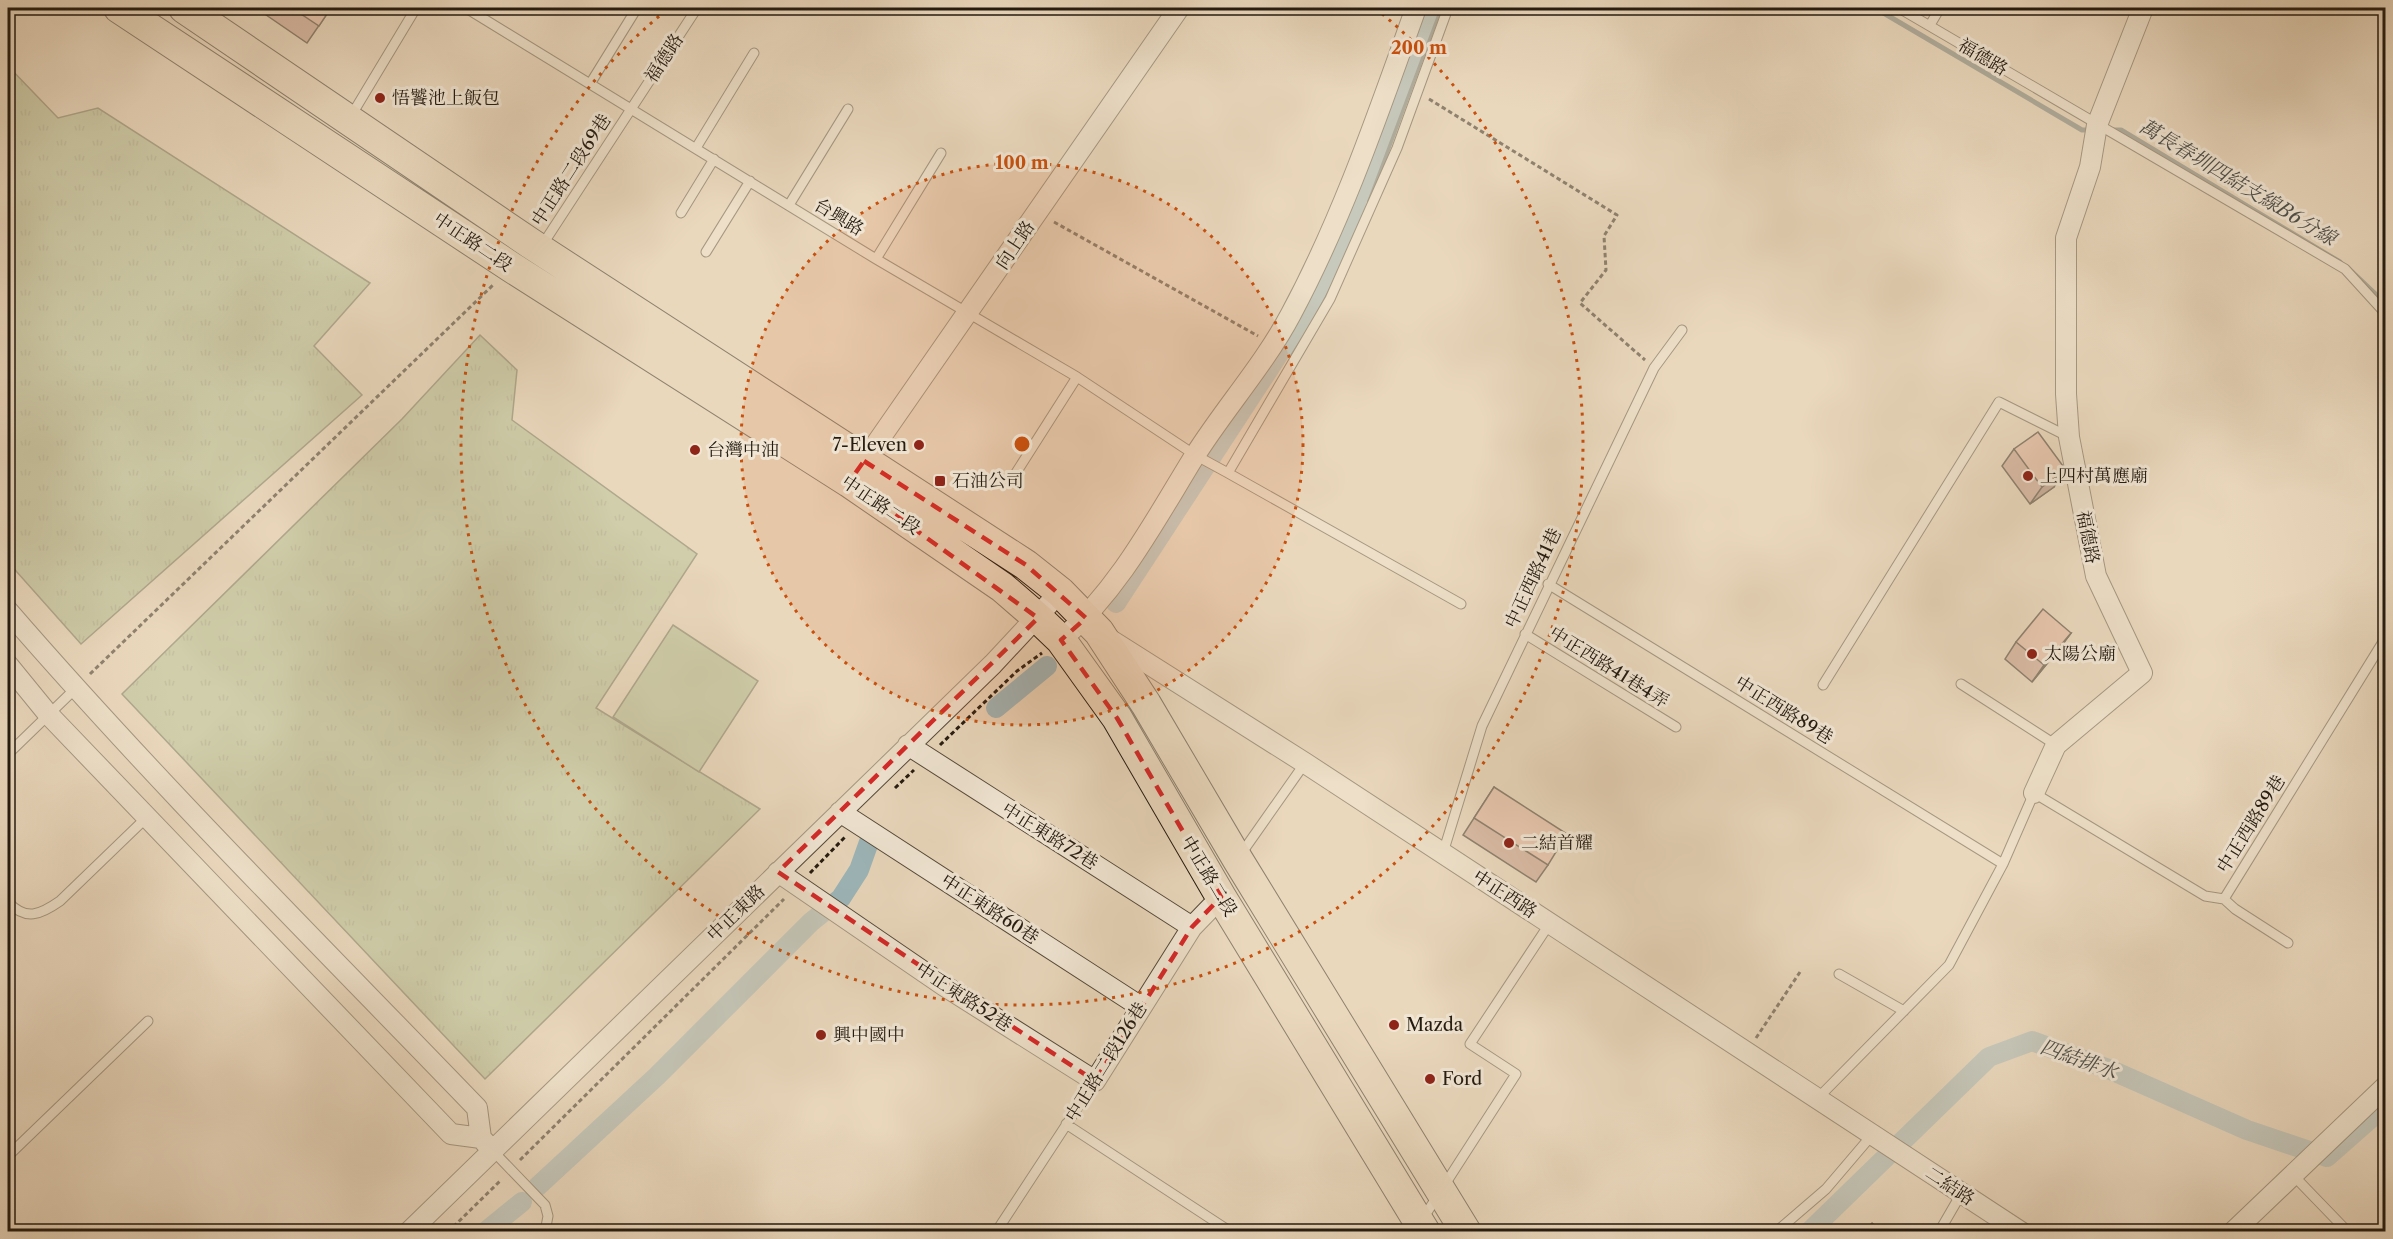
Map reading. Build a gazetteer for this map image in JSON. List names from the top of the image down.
{
  "streets": {
    "main road": ["中正路二段"],
    "street": [
      "福德路",
      "向上路",
      "中正東路72巷",
      "中正西路",
      "中正東路60巷",
      "中正東路",
      "中正東路52巷",
      "中正路二段126巷",
      "二結路"
    ],
    "lane": [
      "中正路二段69巷",
      "台興路",
      "中正西路41巷",
      "中正西路41巷4弄",
      "中正西路89巷"
    ]
  },
  "crossings": [
    ["福德路", "中正路二段69巷"],
    ["福德路", "台興路"],
    ["福德路", "中正西路89巷"],
    ["中正路二段69巷", "台興路"],
    ["中正路二段69巷", "中正路二段"],
    ["台興路", "向上路"],
    ["中正路二段", "向上路"],
    ["中正路二段", "中正西路"],
    ["中正路二段", "中正東路"],
    ["中正路二段", "中正路二段126巷"],
    ["中正西路41巷", "中正西路41巷4弄"],
    ["中正西路41巷", "中正西路89巷"],
    ["中正西路41巷", "中正西路"],
    ["中正東路72巷", "中正東路"],
    ["中正東路72巷", "中正路二段126巷"],
    ["中正西路", "二結路"],
    ["中正東路60巷", "中正東路"],
    ["中正東路60巷", "中正路二段126巷"],
    ["中正東路", "中正東路52巷"],
    ["中正東路52巷", "中正路二段126巷"]
  ],
  "water": ["萬長春圳四結支線B6分線", "四結排水"],
  "places": {
    "other": [
      "悟饕池上飯包",
      "7-Eleven",
      "台灣中油",
      "上四村萬應廟",
      "太陽公廟",
      "二結首耀",
      "Mazda",
      "興中國中",
      "Ford"
    ],
    "transit": ["石油公司"]
  },
  "rings": ["200 m", "100 m"]
}
